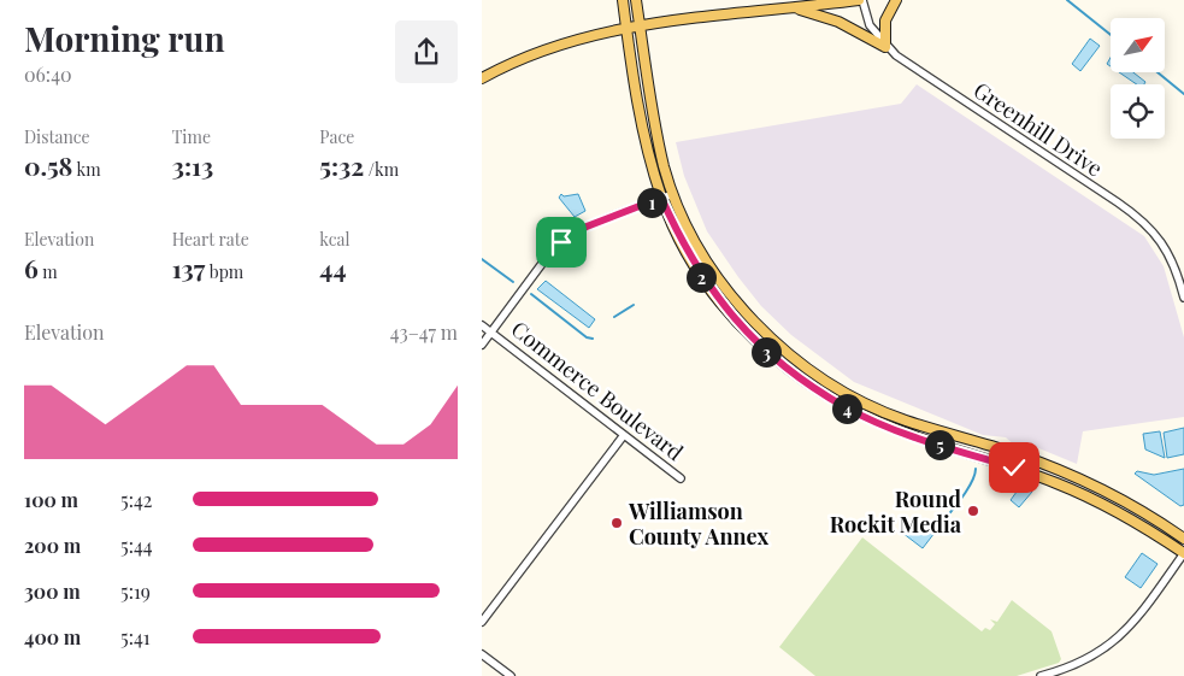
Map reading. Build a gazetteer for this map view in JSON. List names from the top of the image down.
{
  "streets": {
    "street": ["Greenhill Drive", "Commerce Boulevard"]
  },
  "places": ["Round Rockit Media", "Williamson County Annex"],
  "north": "top right",
  "page": {
    "heading": ["Morning run", "06:40"],
    "stats": [
      ["Distance", "0.58 km"],
      ["Time", "3:13"],
      ["Pace", "5:32 /km"],
      ["Elevation", "6 m"],
      ["Heart rate", "137 bpm"],
      ["kcal", "44"]
    ],
    "pins": [
      "1",
      "2",
      "3",
      "4",
      "5"
    ],
    "chart": ["Elevation", "43–47 m"],
    "list": [
      {
        "name": "100 m",
        "note": "5:42"
      },
      {
        "name": "200 m",
        "note": "5:44"
      },
      {
        "name": "300 m",
        "note": "5:19"
      },
      {
        "name": "400 m",
        "note": "5:41"
      }
    ]
  }
}
